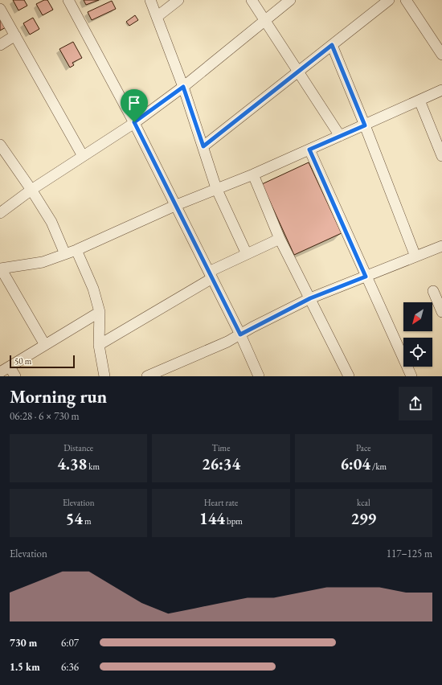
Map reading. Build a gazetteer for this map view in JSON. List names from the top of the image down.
{
  "scale_bar": "50 m",
  "north": "bottom left",
  "page": {
    "scale": "50 m",
    "heading": ["Morning run", "06:28 · 6 × 730 m"],
    "stats": [
      ["Distance", "4.38 km"],
      ["Time", "26:34"],
      ["Pace", "6:04 /km"],
      ["Elevation", "54 m"],
      ["Heart rate", "144 bpm"],
      ["kcal", "299"]
    ],
    "chart": ["Elevation", "117–125 m"],
    "list": [
      {
        "name": "730 m",
        "note": "6:07"
      },
      {
        "name": "1.5 km",
        "note": "6:36"
      }
    ]
  }
}
